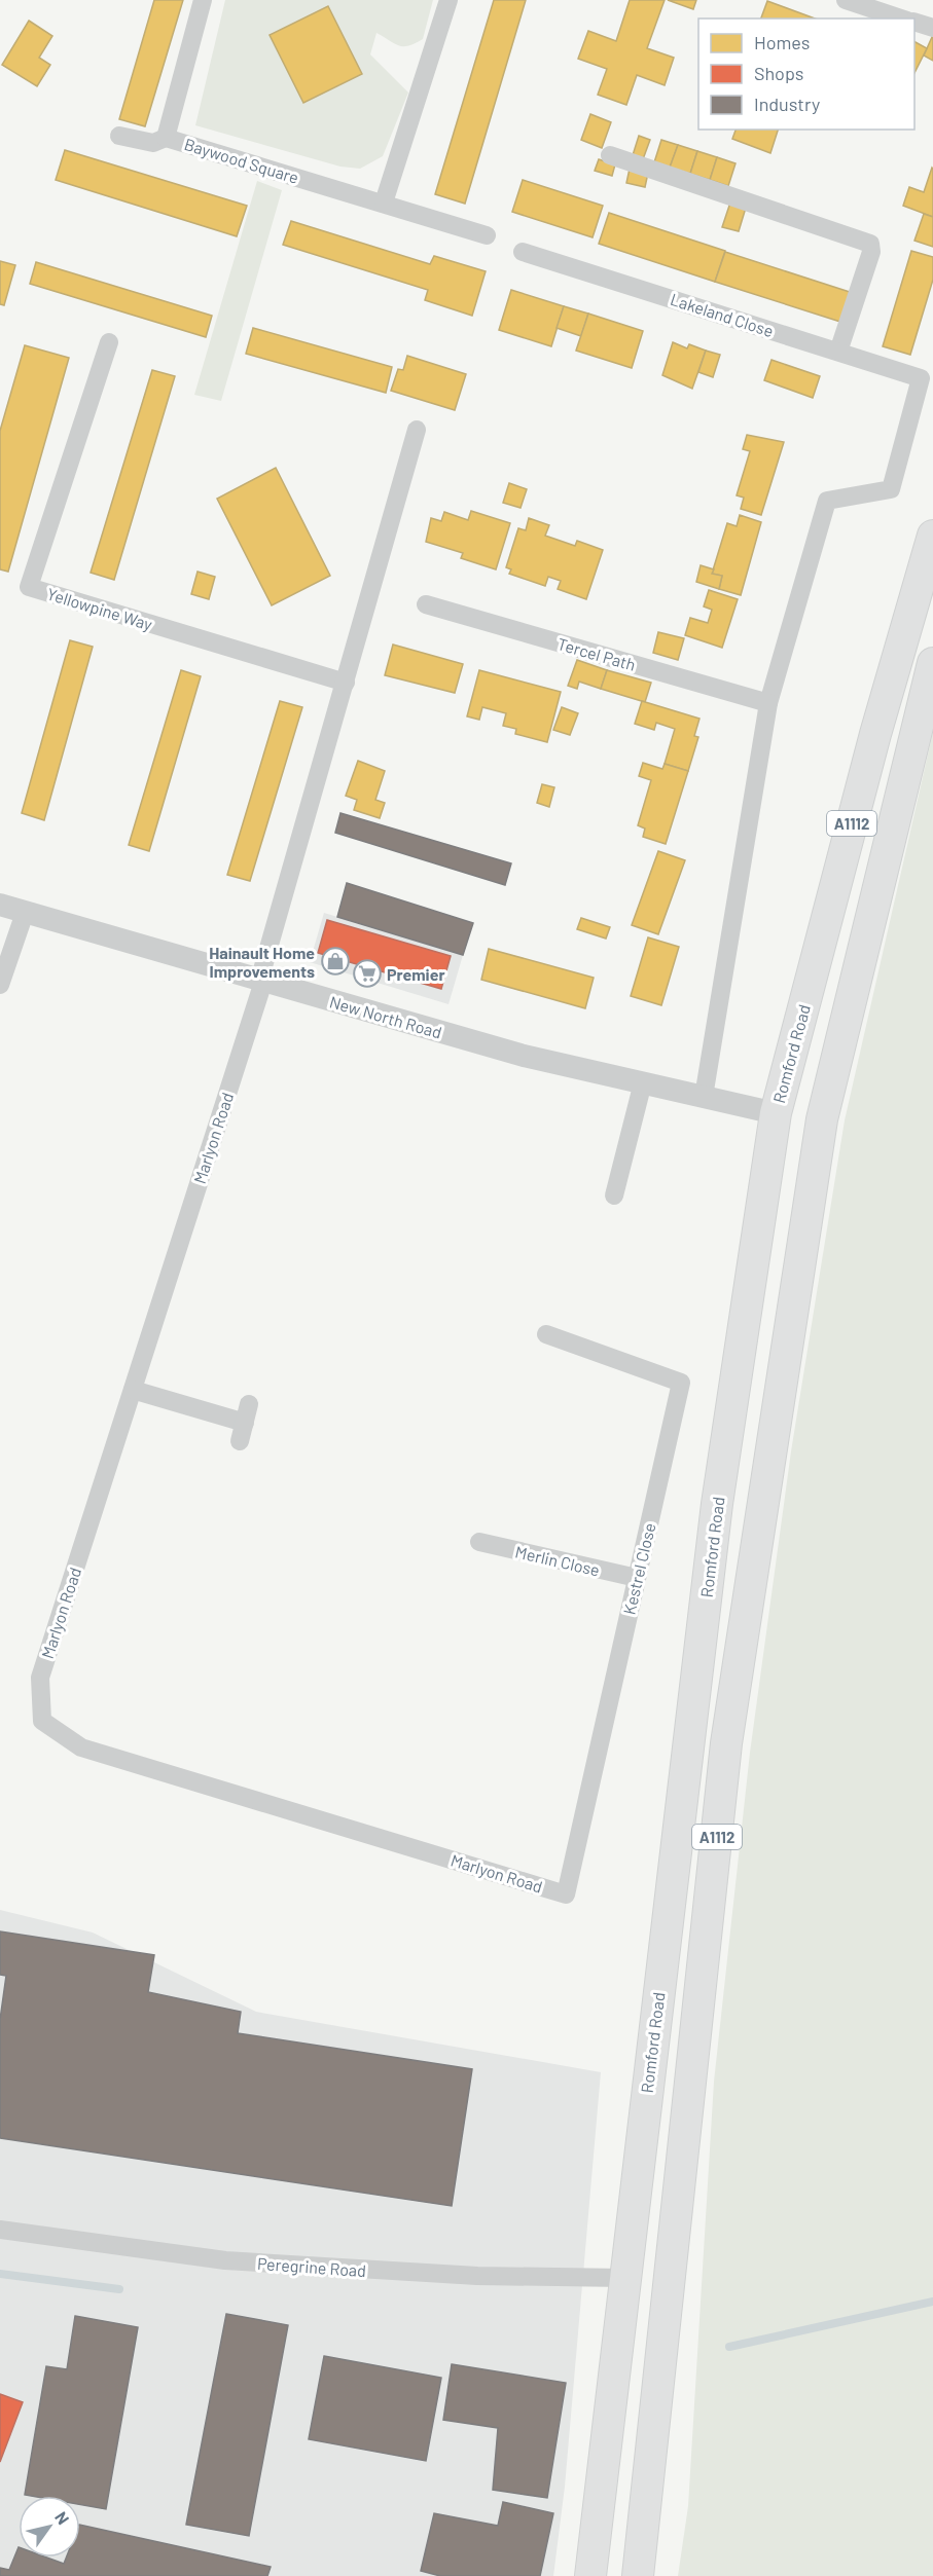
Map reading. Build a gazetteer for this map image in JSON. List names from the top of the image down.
{
  "streets": {
    "main road": ["A1112", "Romford Road"],
    "street": [
      "Baywood Square",
      "Lakeland Close",
      "Yellowpine Way",
      "Tercel Path",
      "New North Road",
      "Marlyon Road",
      "Merlin Close",
      "Kestrel Close",
      "Peregrine Road"
    ]
  },
  "crossings": [
    ["Lakeland Close", "Tercel Path"],
    ["New North Road", "Romford Road"],
    ["New North Road", "Marlyon Road"],
    ["Romford Road", "Peregrine Road"],
    ["Marlyon Road", "Kestrel Close"],
    ["Merlin Close", "Kestrel Close"]
  ],
  "places": {
    "shop": ["Hainault Home Improvements"],
    "supermarket": ["Premier"]
  },
  "legend": ["Homes", "Shops", "Industry"],
  "north": "top right"
}
